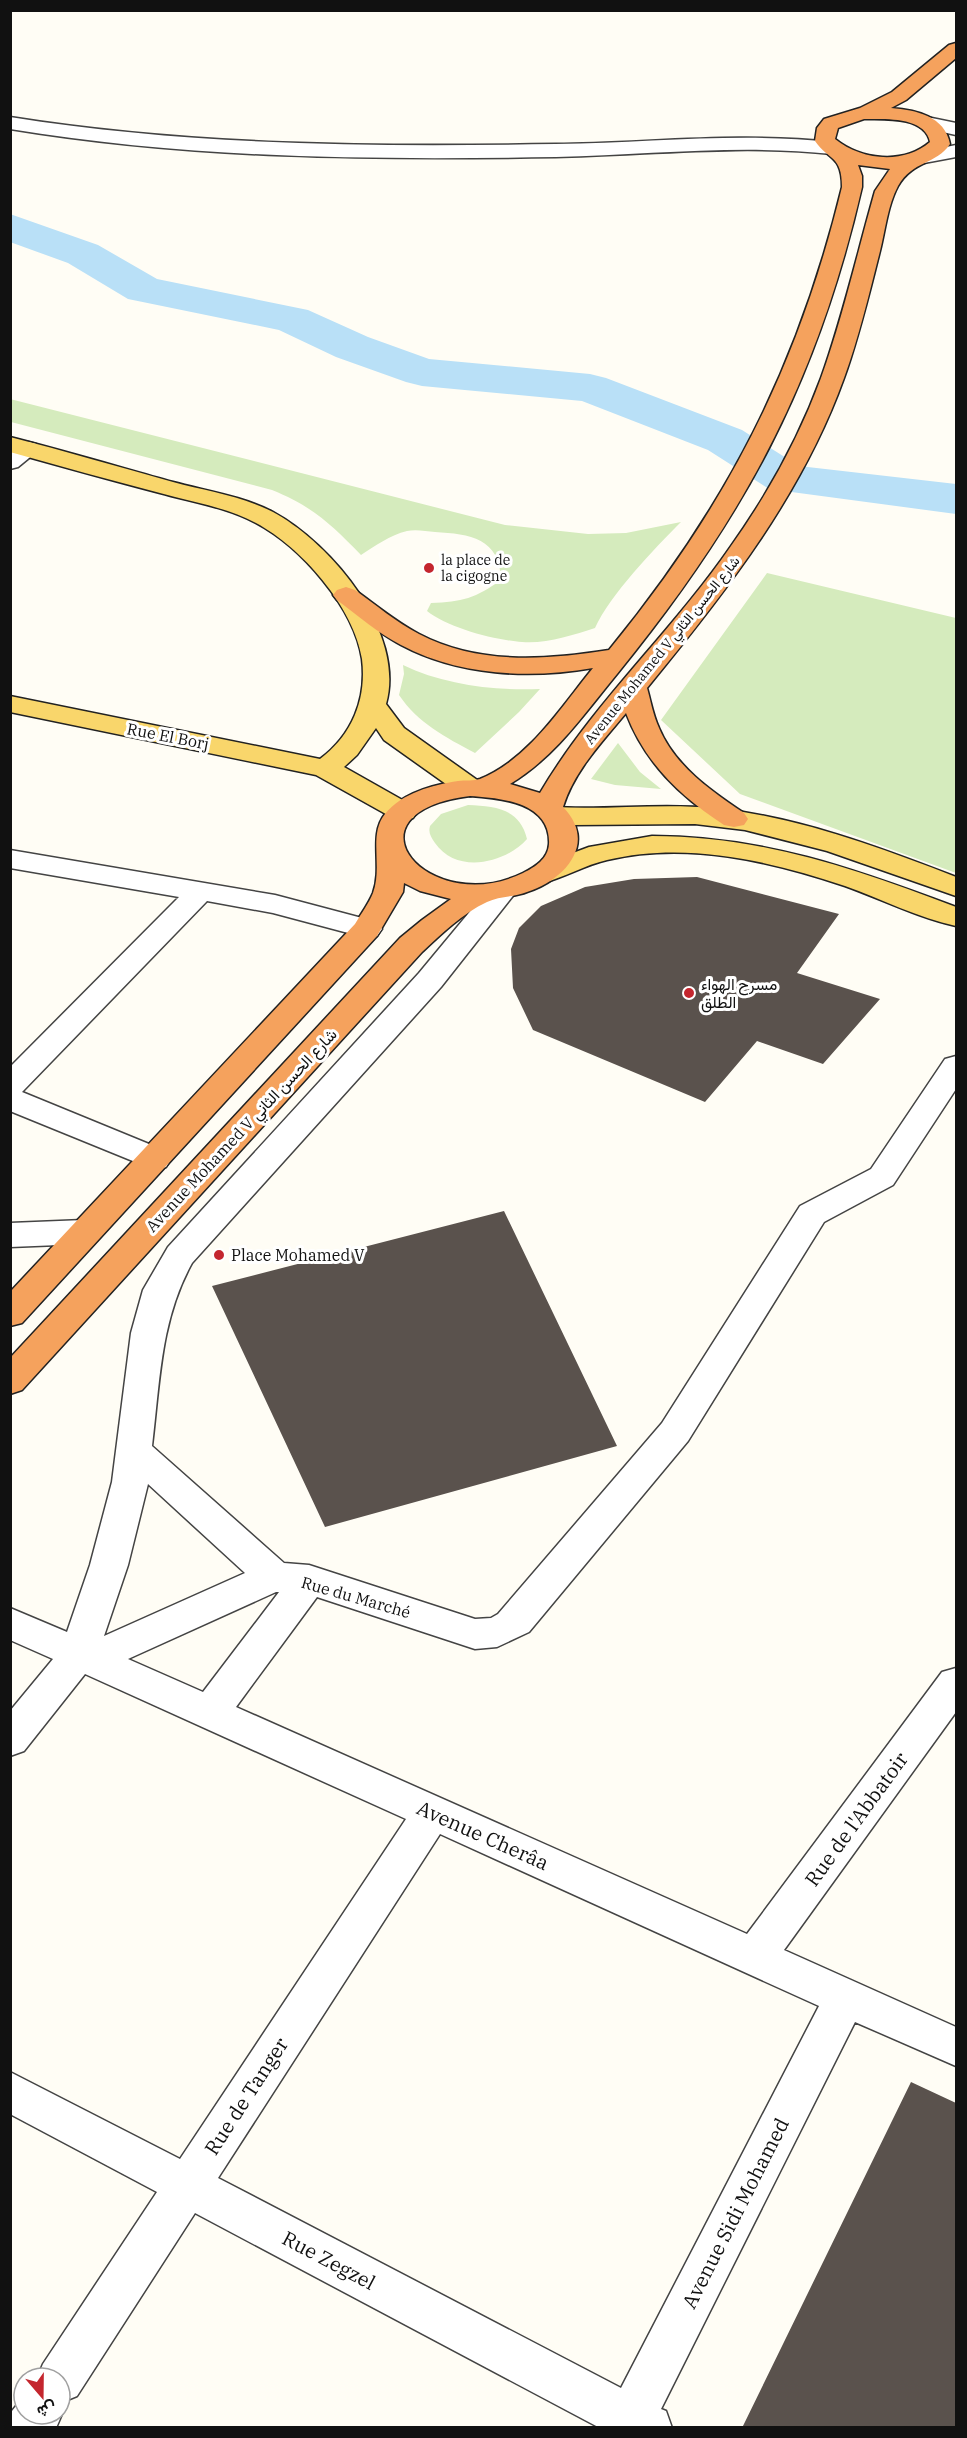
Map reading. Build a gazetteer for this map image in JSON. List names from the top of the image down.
{
  "streets": {
    "highway": ["Avenue Mohamed V شارع الحسن الثاني"],
    "main road": ["Rue El Borj"],
    "street": [
      "Rue du Marché",
      "Rue de l'Abbatoir",
      "Avenue Cherâa",
      "Rue de Tanger",
      "Avenue Sidi Mohamed",
      "Rue Zegzel"
    ]
  },
  "crossings": [
    ["Avenue Mohamed V شارع الحسن الثاني", "Rue El Borj"],
    ["Rue de l'Abbatoir", "Avenue Cherâa"],
    ["Avenue Cherâa", "Rue de Tanger"],
    ["Avenue Cherâa", "Avenue Sidi Mohamed"],
    ["Rue de Tanger", "Rue Zegzel"],
    ["Avenue Sidi Mohamed", "Rue Zegzel"]
  ],
  "places": ["la place de la cigogne", "مسرح الهواء الطلق", "Place Mohamed V"],
  "north": "bottom"
}
